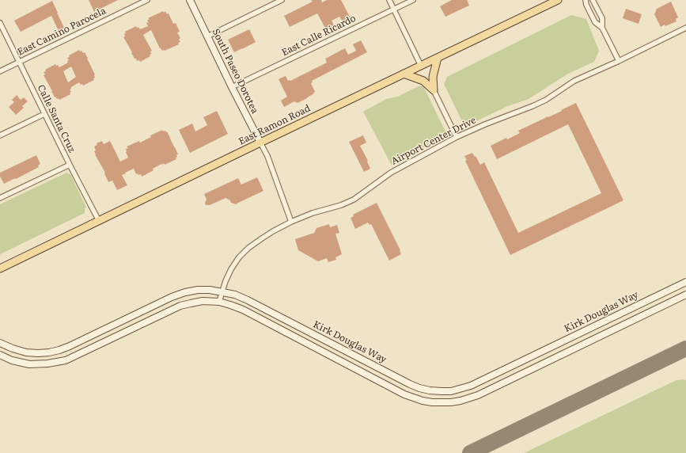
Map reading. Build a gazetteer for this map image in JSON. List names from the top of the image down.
{
  "streets": {
    "main road": ["East Ramon Road"],
    "street": [
      "East Camino Parocela",
      "East Calle Ricardo",
      "South Paseo Dorotea",
      "Calle Santa Cruz",
      "Airport Center Drive",
      "Kirk Douglas Way"
    ]
  },
  "crossings": [
    ["East Camino Parocela", "Calle Santa Cruz"],
    ["East Calle Ricardo", "South Paseo Dorotea"],
    ["South Paseo Dorotea", "East Ramon Road"],
    ["South Paseo Dorotea", "Airport Center Drive"],
    ["Calle Santa Cruz", "East Ramon Road"],
    ["Airport Center Drive", "Kirk Douglas Way"]
  ]
}
